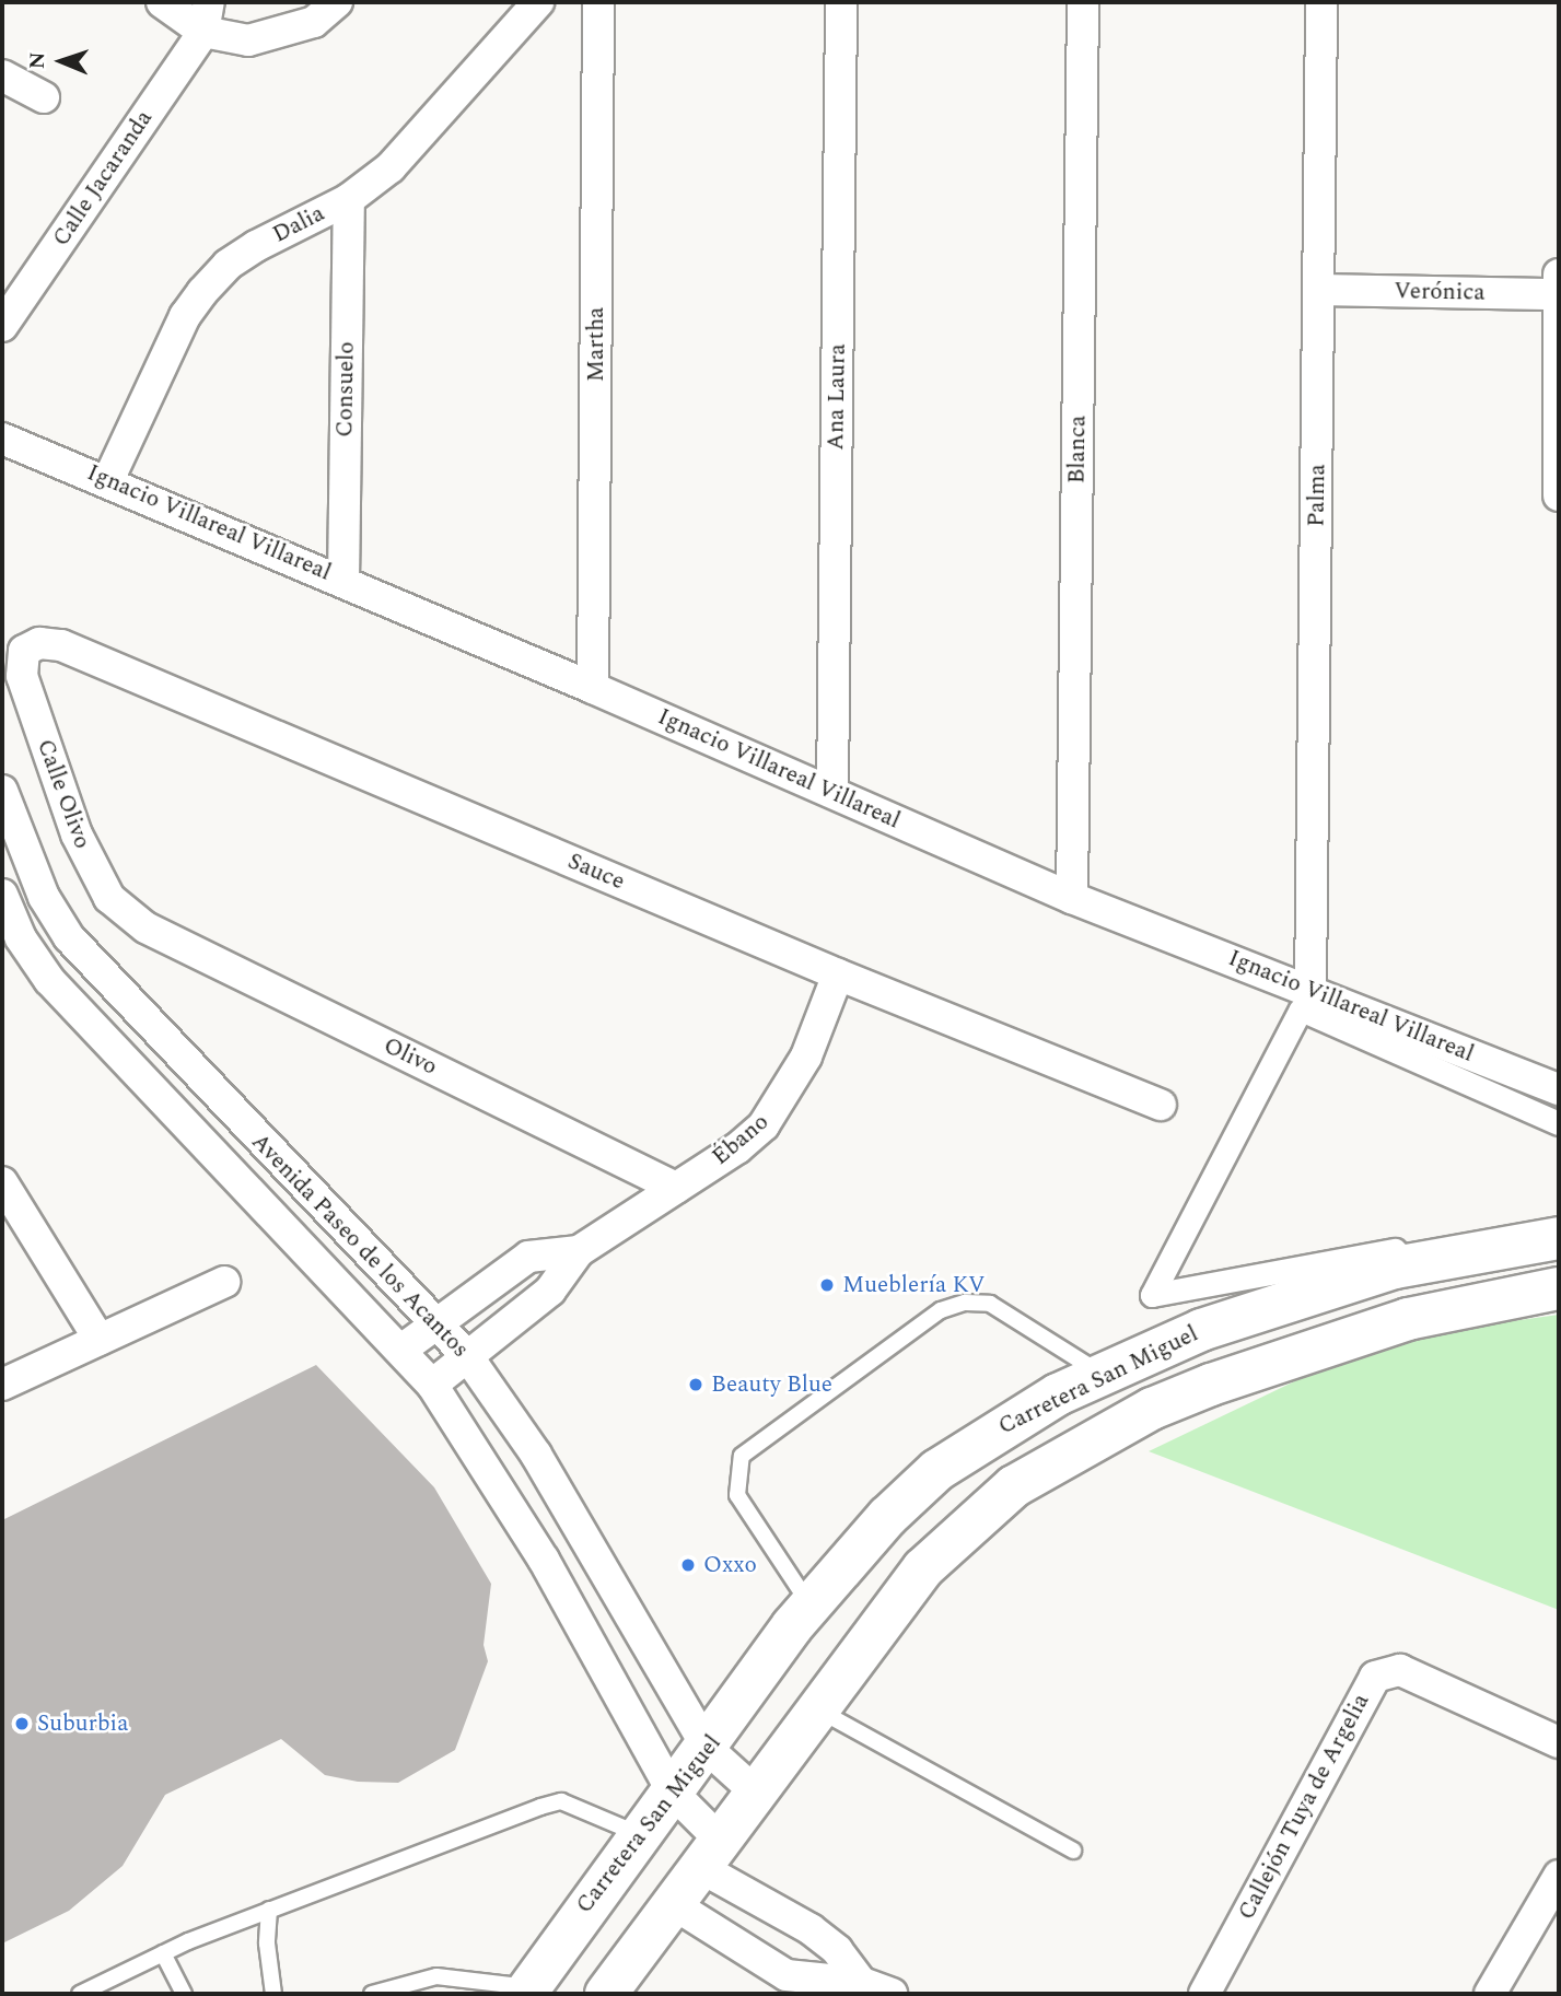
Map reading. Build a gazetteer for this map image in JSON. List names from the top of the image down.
{
  "streets": {
    "main road": ["Carretera San Miguel"],
    "street": [
      "Calle Jacaranda",
      "Dalia",
      "Verónica",
      "Martha",
      "Consuelo",
      "Ana Laura",
      "Blanca",
      "Palma",
      "Ignacio Villareal Villareal",
      "Calle Olivo",
      "Sauce",
      "Olivo",
      "Ébano",
      "Avenida Paseo de los Acantos",
      "Callejón Tuya de Argelia"
    ]
  },
  "crossings": [
    ["Dalia", "Consuelo"],
    ["Dalia", "Ignacio Villareal Villareal"],
    ["Verónica", "Palma"],
    ["Martha", "Ignacio Villareal Villareal"],
    ["Consuelo", "Ignacio Villareal Villareal"],
    ["Ana Laura", "Ignacio Villareal Villareal"],
    ["Blanca", "Ignacio Villareal Villareal"],
    ["Palma", "Ignacio Villareal Villareal"],
    ["Calle Olivo", "Sauce"],
    ["Calle Olivo", "Olivo"],
    ["Sauce", "Ébano"],
    ["Olivo", "Ébano"],
    ["Ébano", "Avenida Paseo de los Acantos"],
    ["Avenida Paseo de los Acantos", "Carretera San Miguel"]
  ],
  "places": [
    "Mueblería KV",
    "Beauty Blue",
    "Oxxo",
    "Suburbia"
  ],
  "north": "left"
}
